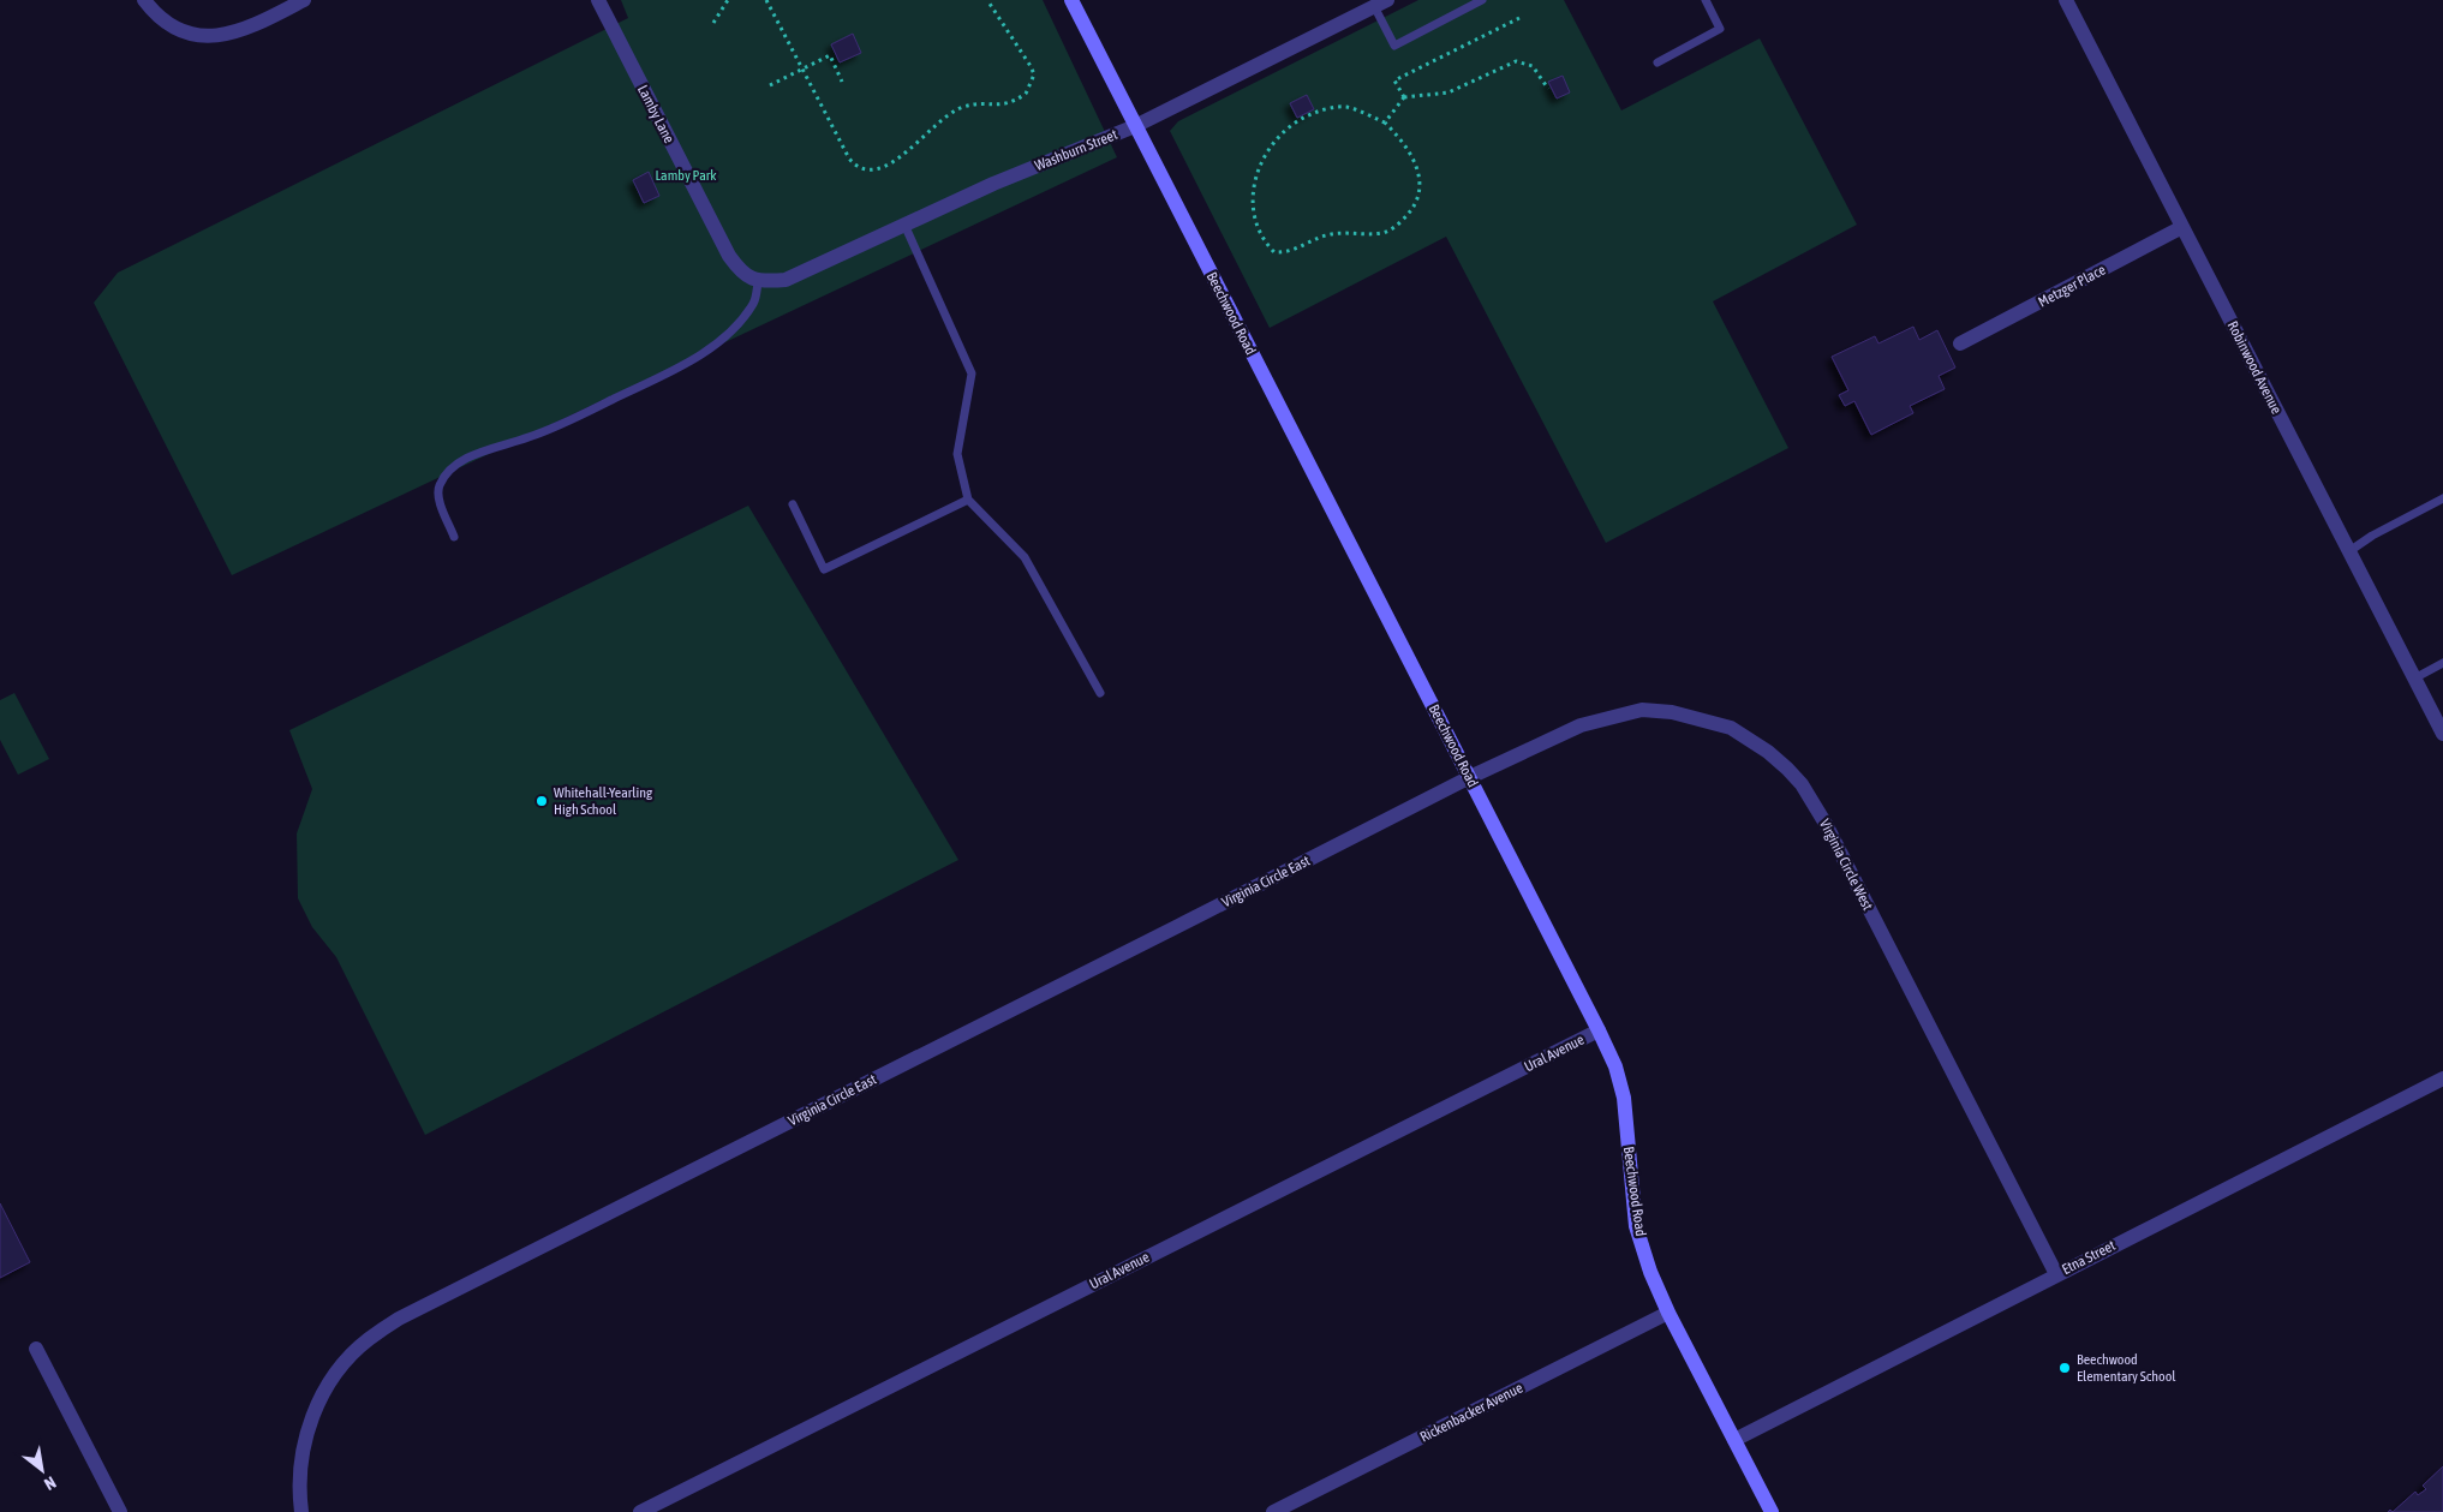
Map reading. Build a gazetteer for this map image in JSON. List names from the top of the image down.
{
  "streets": {
    "street": [
      "Lamby Lane",
      "Washburn Street",
      "Metzger Place",
      "Beechwood Road",
      "Robinwood Avenue",
      "Virginia Circle West",
      "Virginia Circle East",
      "Ural Avenue",
      "Etna Street",
      "Rickenbacker Avenue"
    ]
  },
  "crossings": [
    ["Lamby Lane", "Washburn Street"],
    ["Washburn Street", "Beechwood Road"],
    ["Metzger Place", "Robinwood Avenue"],
    ["Beechwood Road", "Virginia Circle West"],
    ["Beechwood Road", "Virginia Circle East"],
    ["Beechwood Road", "Ural Avenue"],
    ["Beechwood Road", "Etna Street"],
    ["Beechwood Road", "Rickenbacker Avenue"],
    ["Virginia Circle West", "Virginia Circle East"],
    ["Virginia Circle West", "Etna Street"]
  ],
  "parks": ["Lamby Park"],
  "places": ["Whitehall-Yearling High School", "Beechwood Elementary School"],
  "north": "bottom right"
}
